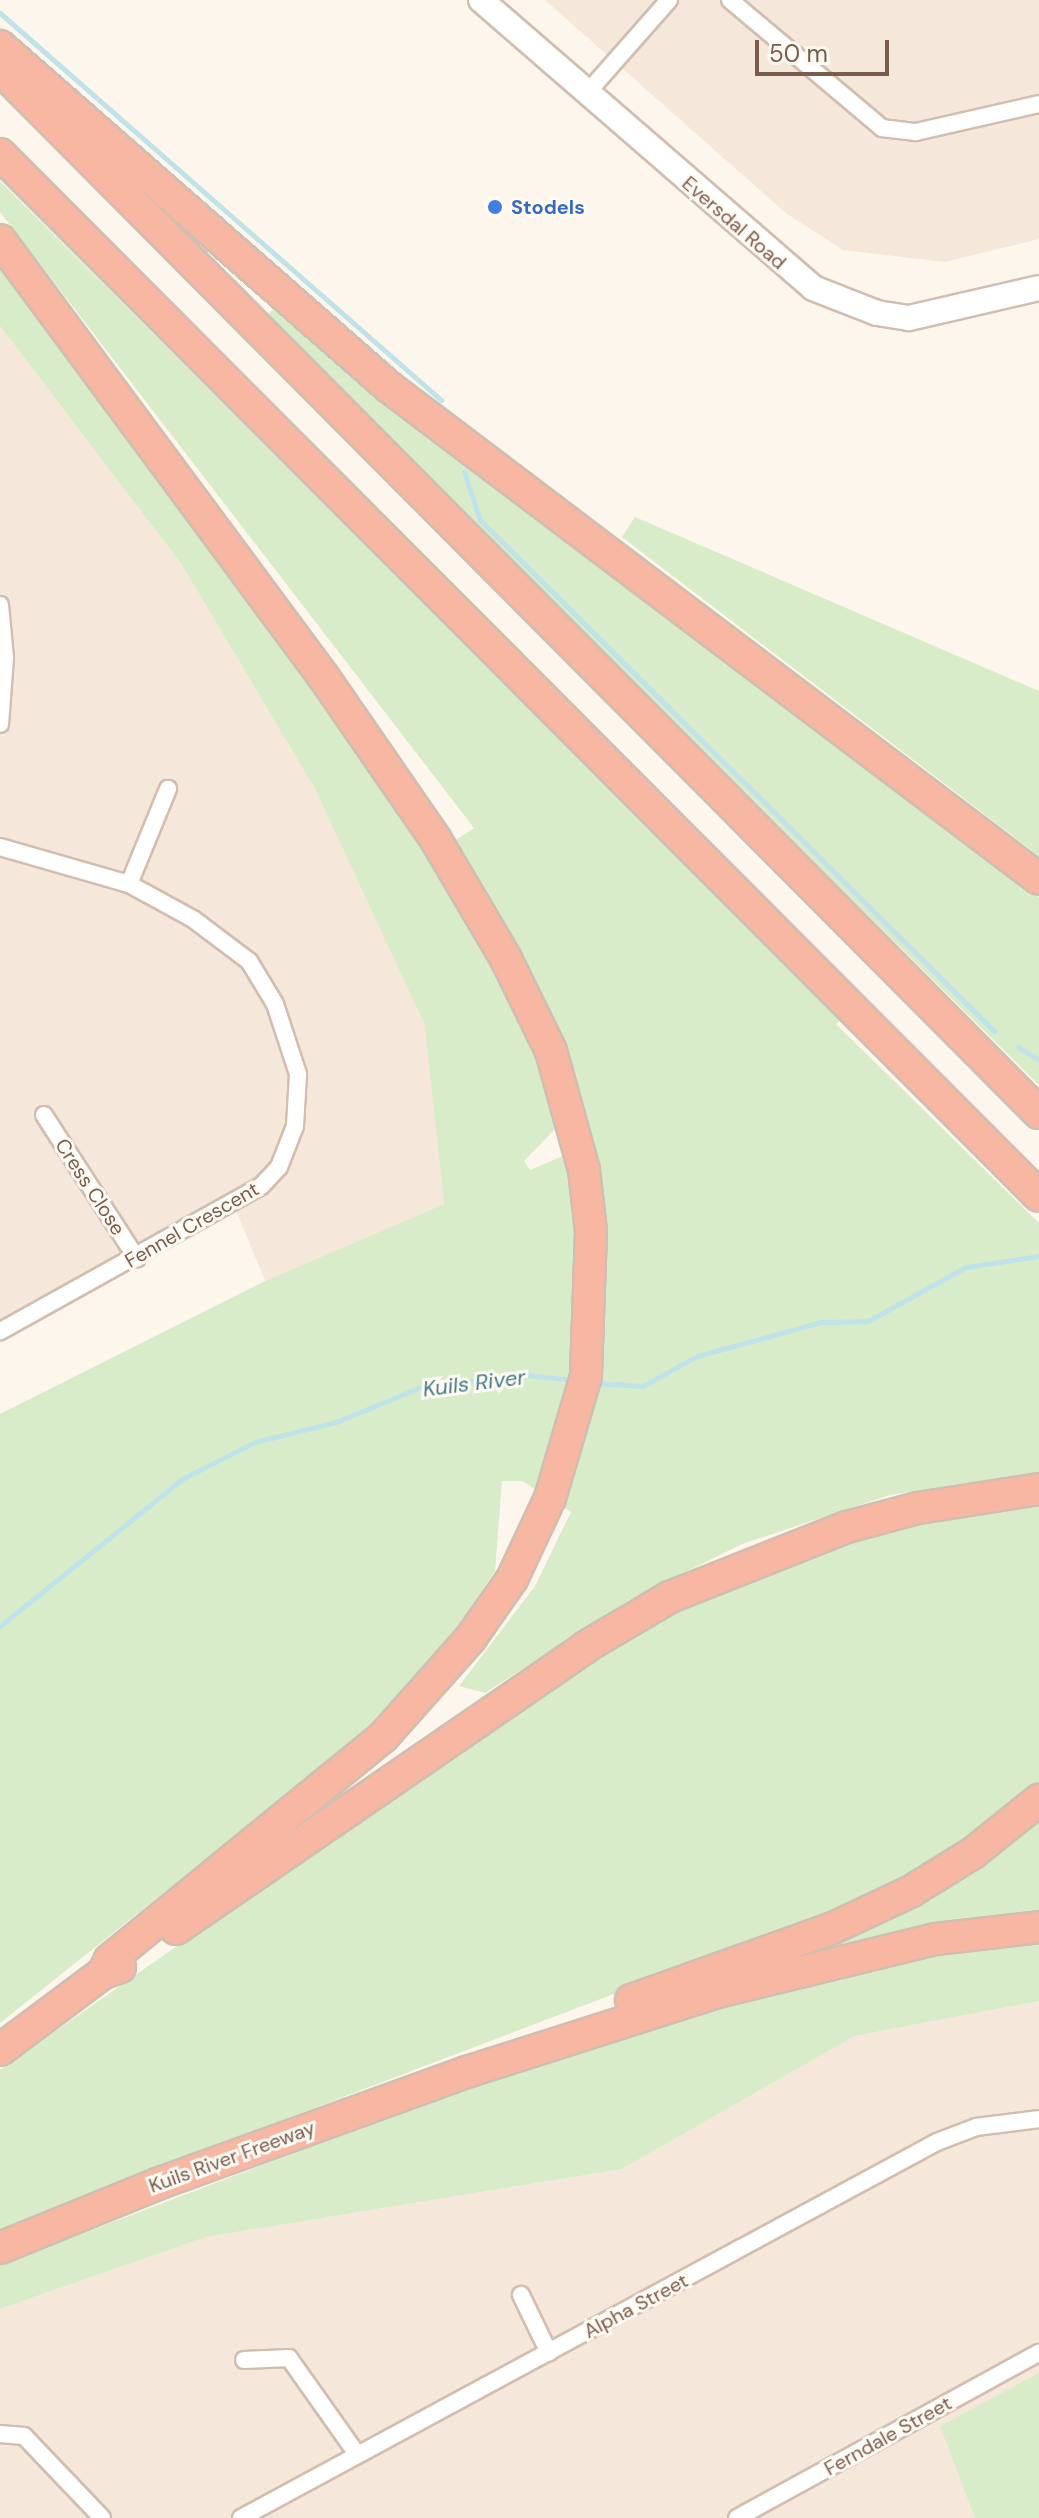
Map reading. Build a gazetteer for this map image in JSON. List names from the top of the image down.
{
  "streets": {
    "highway": ["Kuils River Freeway"],
    "main road": ["Eversdal Road"],
    "street": [
      "Cress Close",
      "Fennel Crescent",
      "Alpha Street",
      "Ferndale Street"
    ]
  },
  "crossings": [
    ["Cress Close", "Fennel Crescent"]
  ],
  "water": ["Kuils River"],
  "places": ["Stodels"],
  "scale_bar": "50 m"
}
